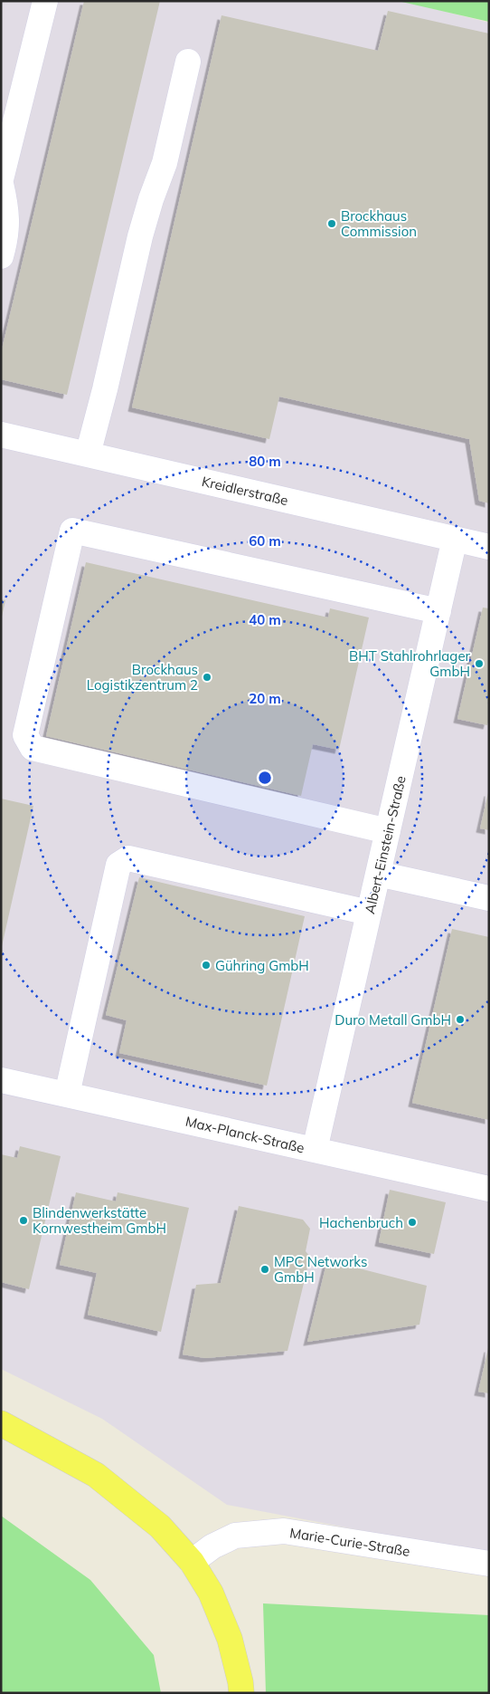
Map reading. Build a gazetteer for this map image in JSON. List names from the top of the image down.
{
  "streets": {
    "street": [
      "Kreidlerstraße",
      "Albert-Einstein-Straße",
      "Max-Planck-Straße",
      "Marie-Curie-Straße"
    ]
  },
  "crossings": [
    ["Kreidlerstraße", "Albert-Einstein-Straße"],
    ["Albert-Einstein-Straße", "Max-Planck-Straße"]
  ],
  "places": [
    "Brockhaus Commission",
    "BHT Stahlrohrlager GmbH",
    "Brockhaus Logistikzentrum 2",
    "Gühring GmbH",
    "Duro Metall GmbH",
    "Blindenwerkstätte Kornwestheim GmbH",
    "Hachenbruch",
    "MPC Networks GmbH"
  ],
  "rings": [
    "80 m",
    "60 m",
    "40 m",
    "20 m"
  ]
}
